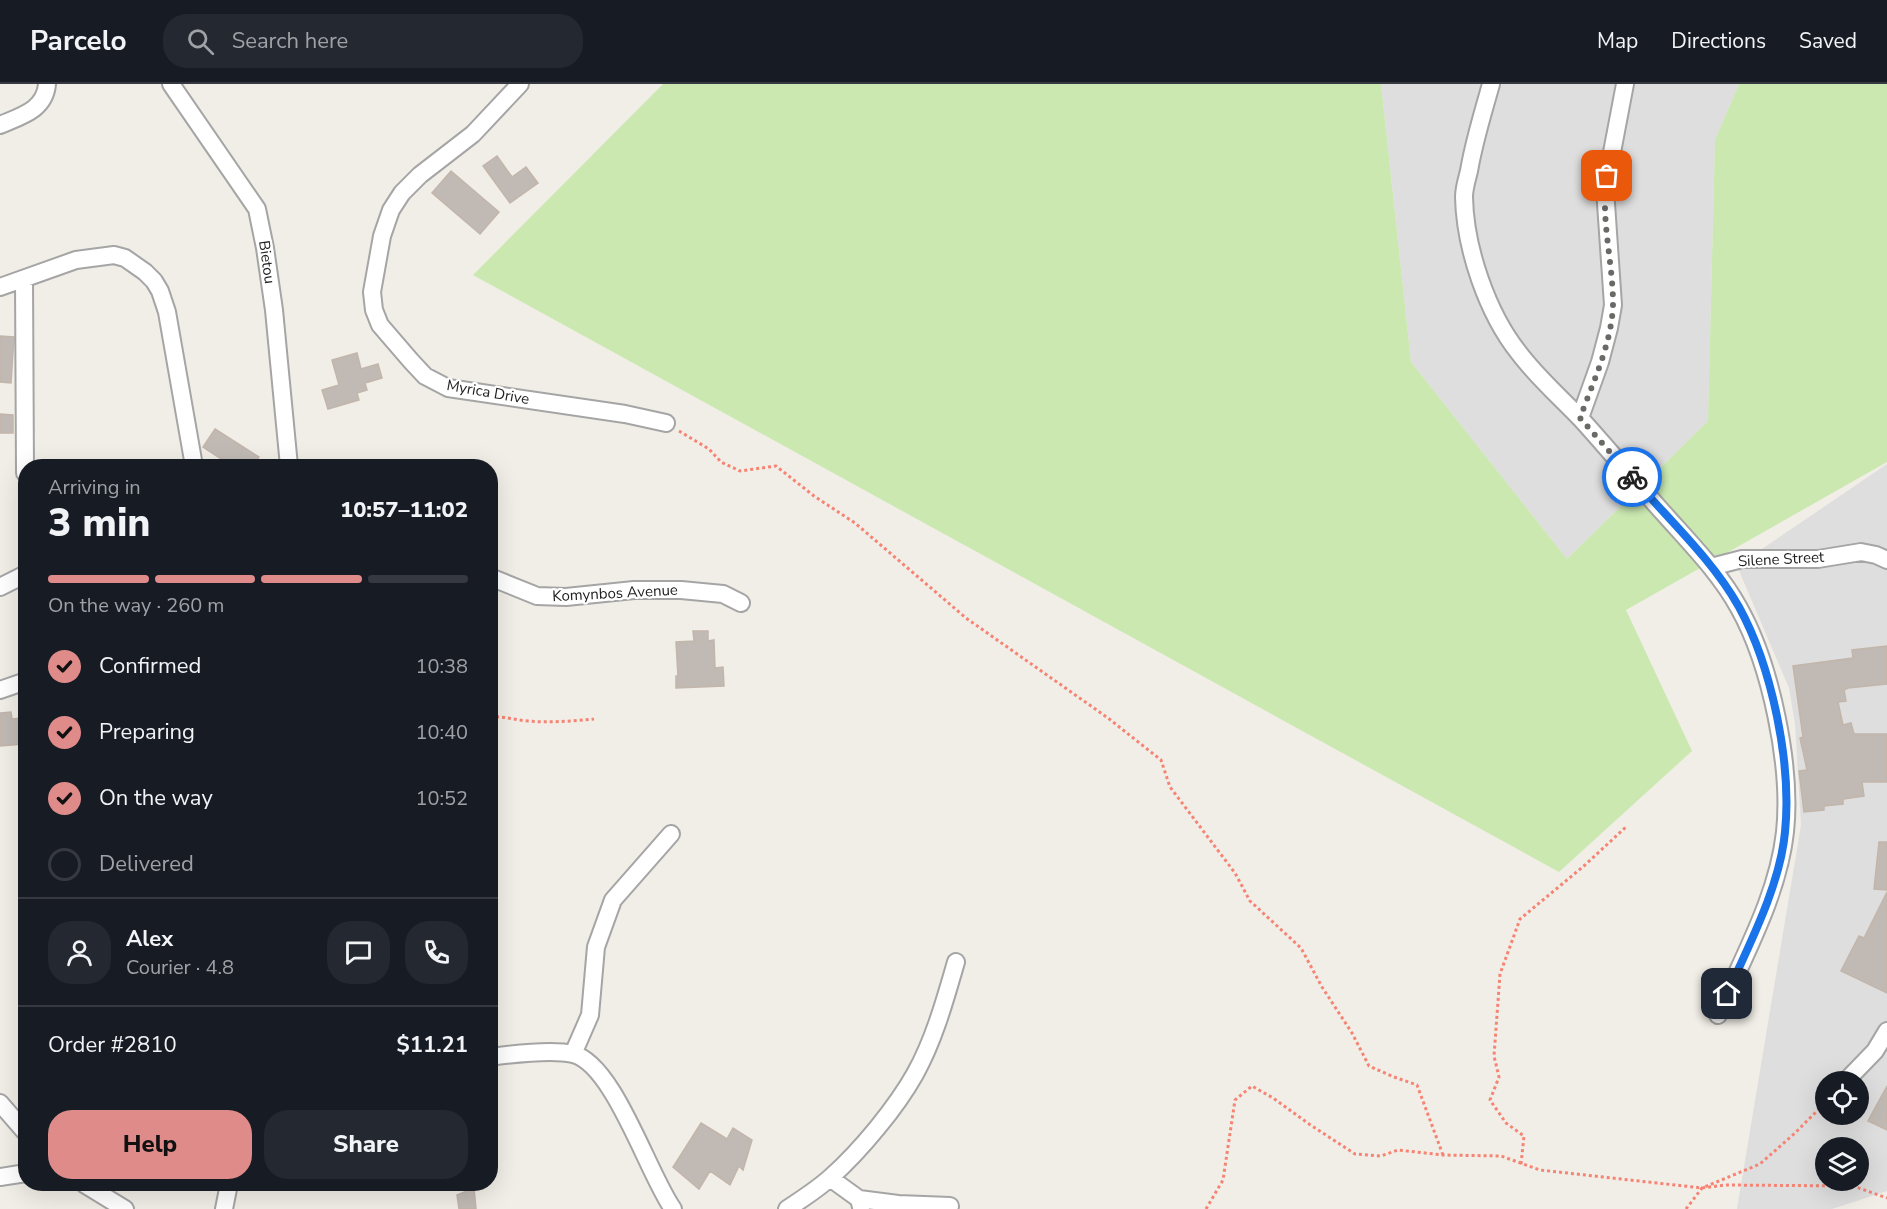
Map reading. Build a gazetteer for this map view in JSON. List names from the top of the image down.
{
  "streets": {
    "street": [
      "Bietou",
      "Myrica Drive",
      "Silene Street",
      "Komynbos Avenue"
    ]
  },
  "page": {
    "header": "Parcelo",
    "search": "Search here",
    "nav": ["Map", "Directions", "Saved"],
    "heading": ["3 min", "Arriving in", "10:57–11:02"],
    "panel": [
      "Alex",
      "Courier · 4.8",
      "Order #2810",
      "$11.21"
    ],
    "bar": "On the way · 260 m",
    "list": [
      ["Confirmed", "10:38"],
      ["Preparing", "10:40"],
      ["On the way", "10:52"],
      "Delivered"
    ],
    "buttons": ["Help", "Share"]
  }
}
